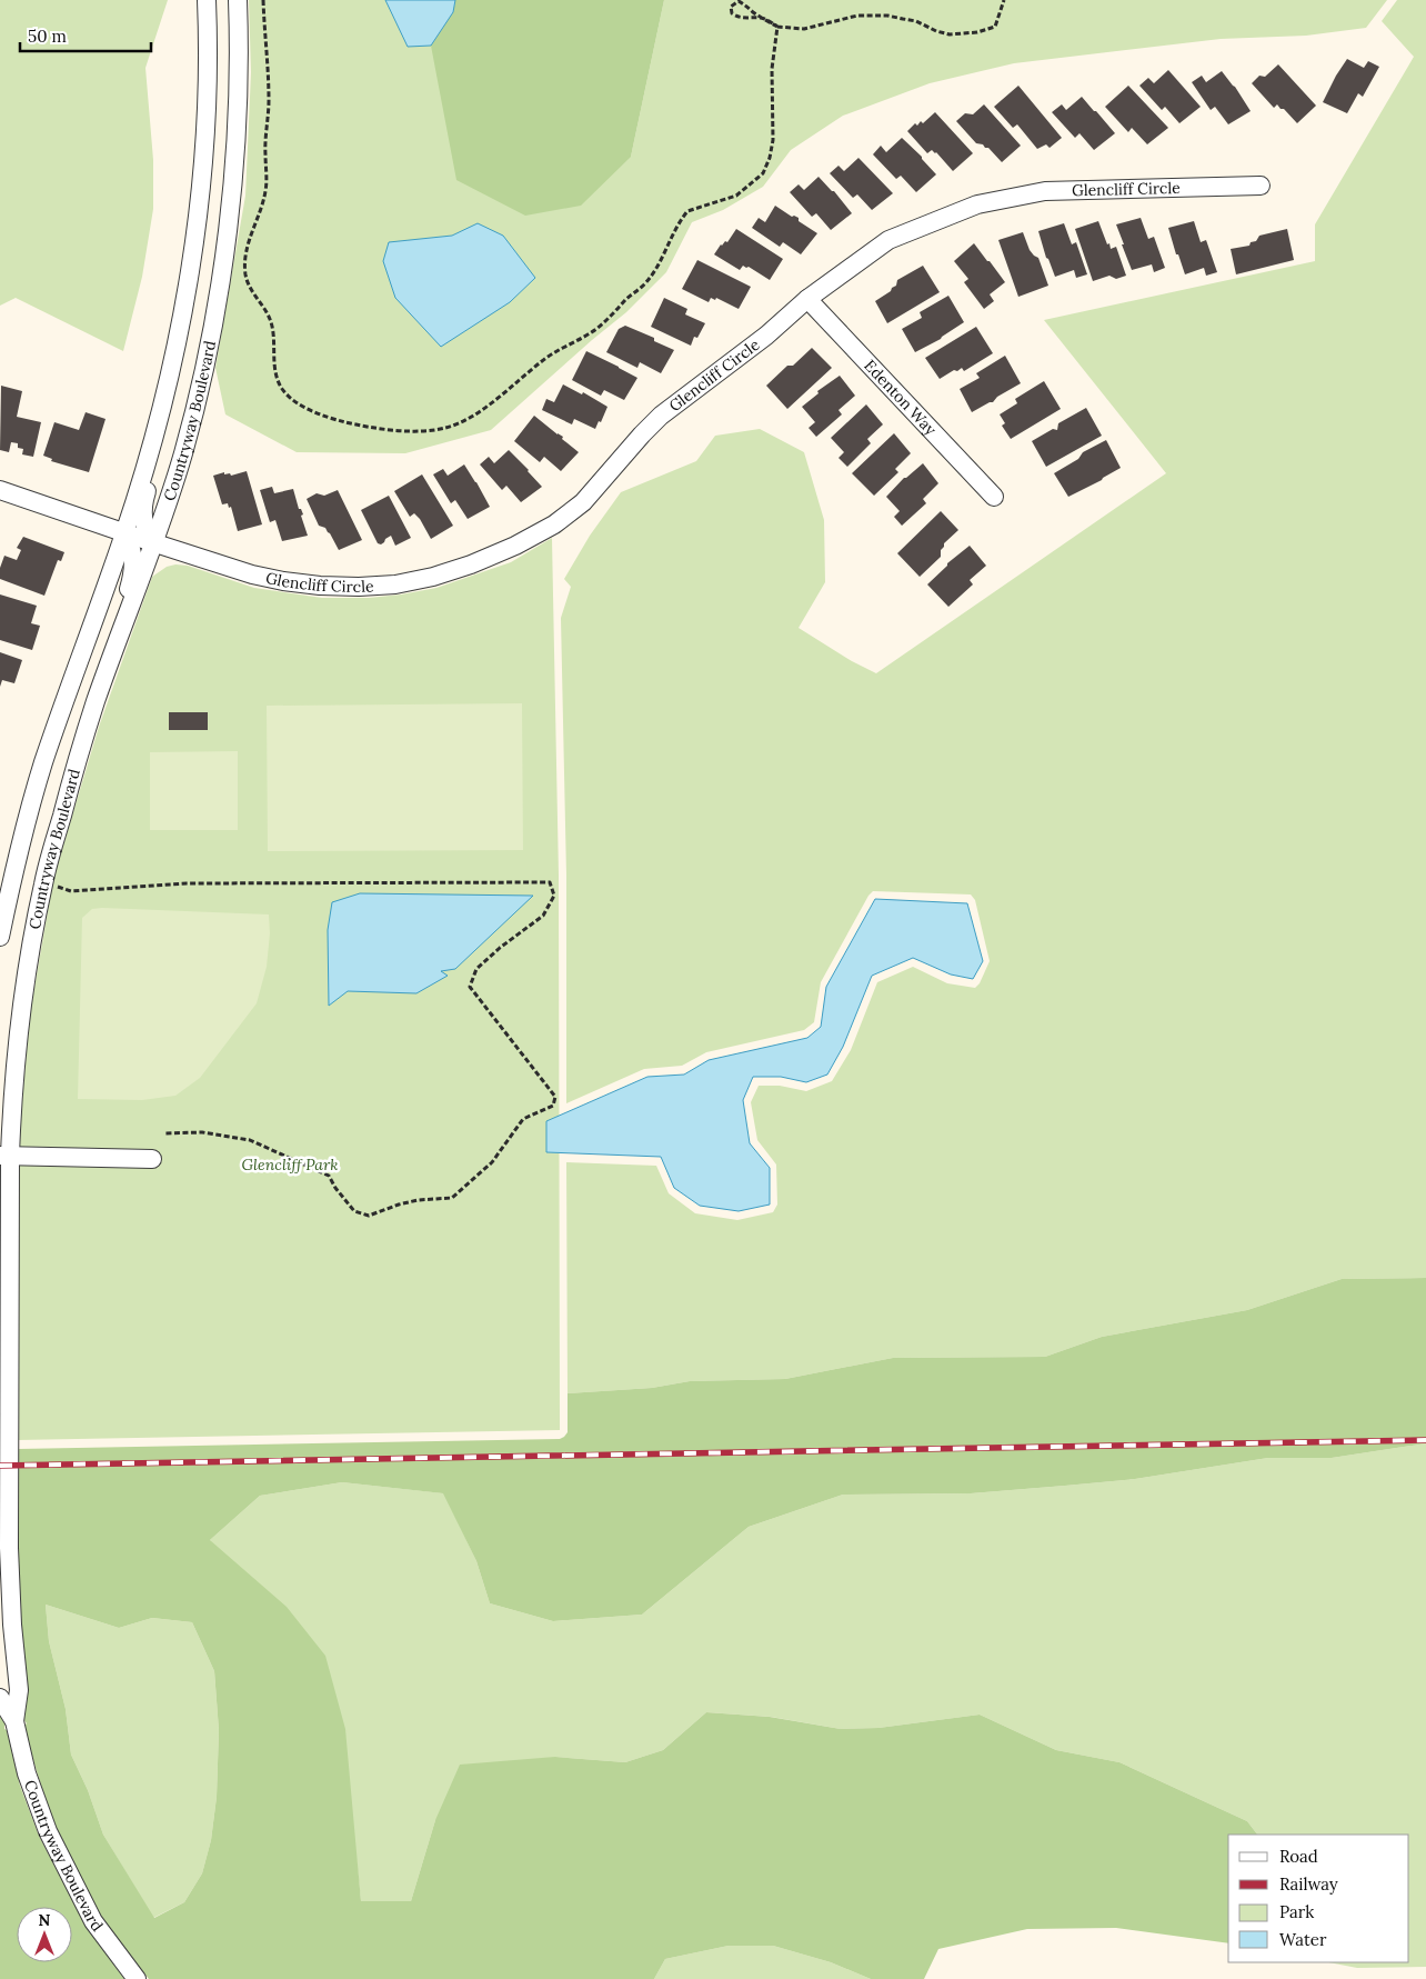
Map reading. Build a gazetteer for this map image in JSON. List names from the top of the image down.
{
  "streets": {
    "street": ["Glencliff Circle", "Edenton Way", "Countryway Boulevard"]
  },
  "crossings": [
    ["Glencliff Circle", "Edenton Way"],
    ["Glencliff Circle", "Countryway Boulevard"]
  ],
  "parks": ["Glencliff Park"],
  "legend": [
    "Road",
    "Railway",
    "Park",
    "Water"
  ],
  "scale_bar": "50 m",
  "north": "top"
}
